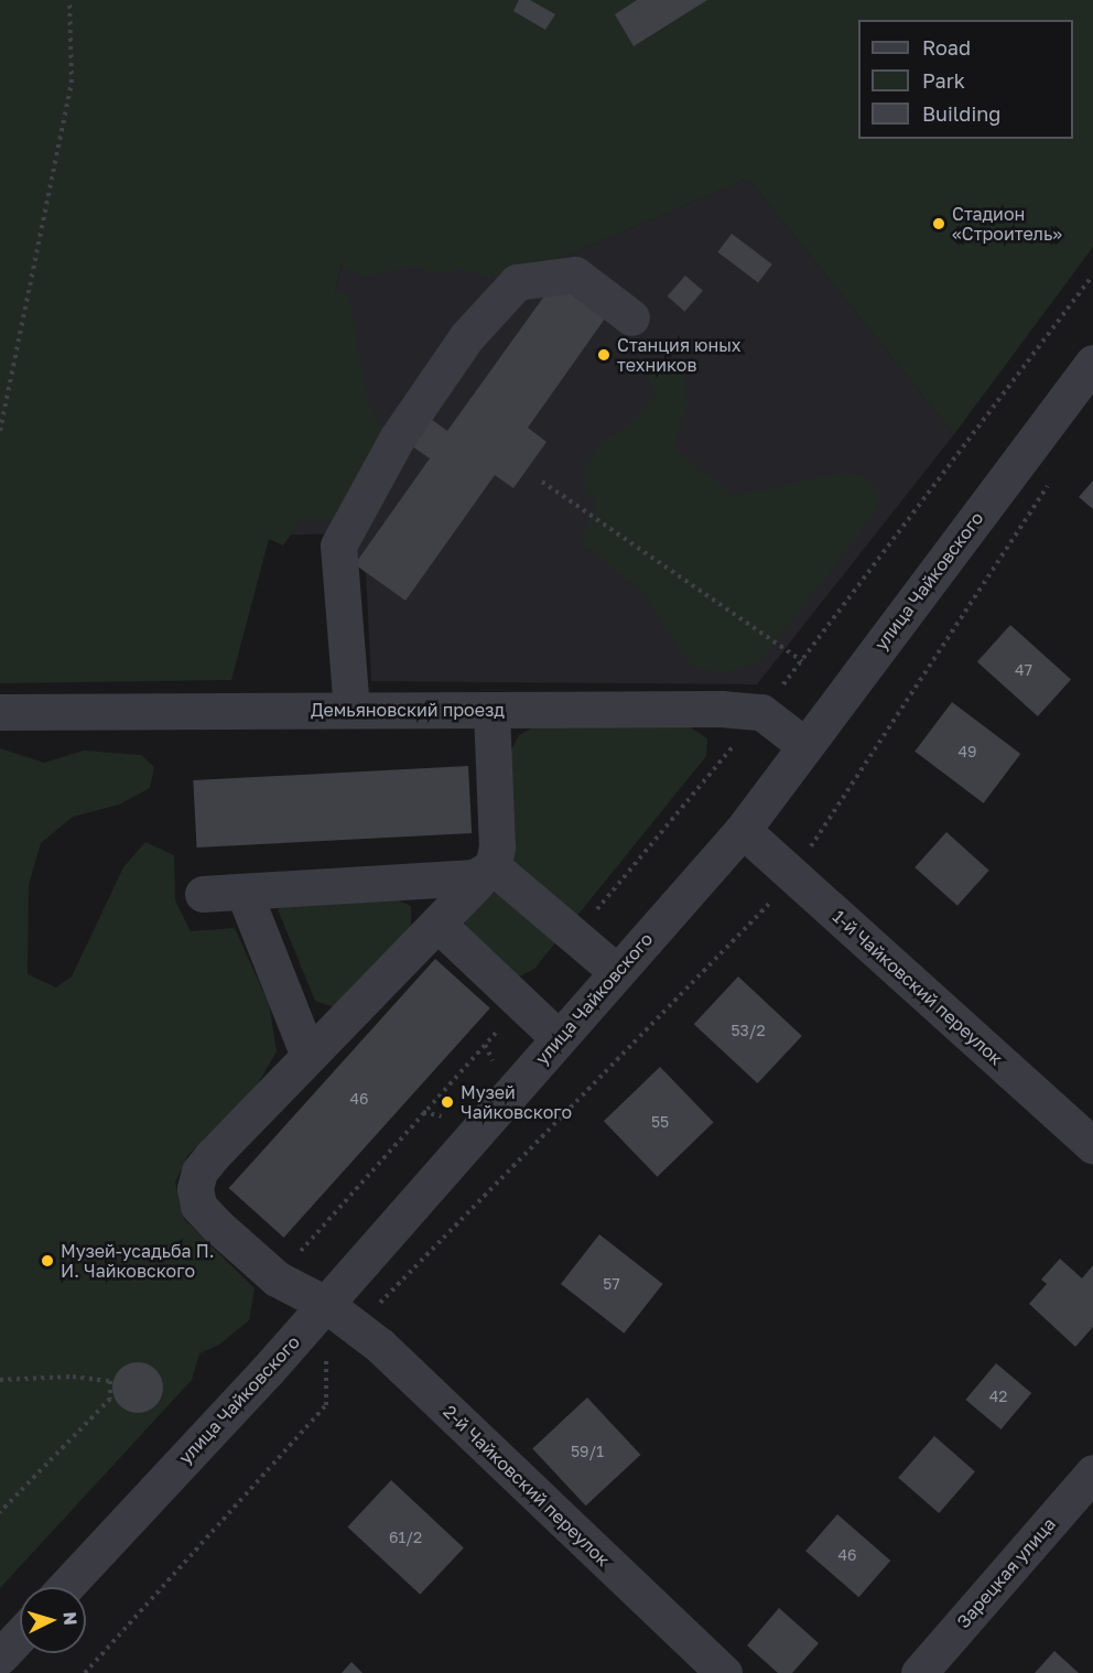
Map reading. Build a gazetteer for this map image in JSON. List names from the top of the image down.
{
  "streets": {
    "street": [
      "улица Чайковского",
      "Демьяновский проезд",
      "1-й Чайковский переулок",
      "2-й Чайковский переулок",
      "Зарецкая улица"
    ]
  },
  "crossings": [
    ["улица Чайковского", "1-й Чайковский переулок"],
    ["улица Чайковского", "2-й Чайковский переулок"]
  ],
  "places": [
    "Стадион «Строитель»",
    "Станция юных техников",
    "Музей Чайковского",
    "Музей-усадьба П. И. Чайковского"
  ],
  "house_numbers": [
    "47",
    "49",
    "53/2",
    "46",
    "55",
    "57",
    "42",
    "59/1",
    "61/2",
    "46"
  ],
  "legend": ["Road", "Park", "Building"],
  "north": "right"
}
